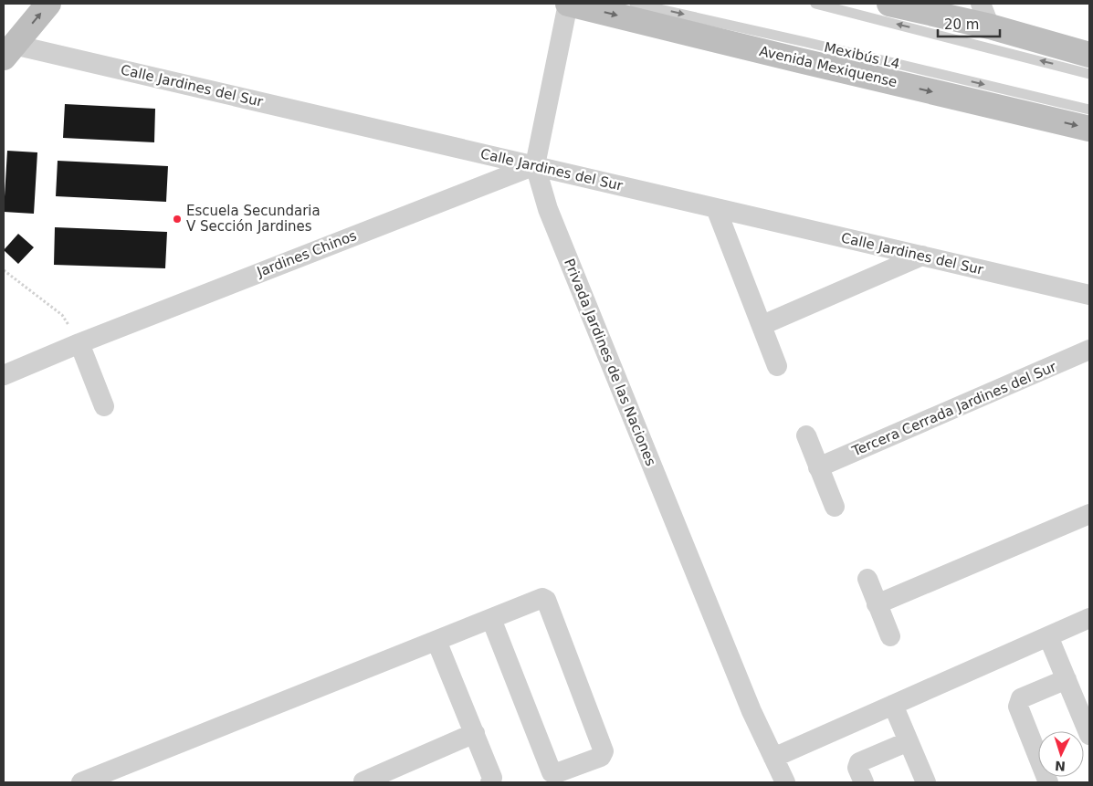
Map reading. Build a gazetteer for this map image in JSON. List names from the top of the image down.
{
  "streets": {
    "main road": ["Avenida Mexiquense"],
    "street": [
      "Calle Jardines del Sur",
      "Jardines Chinos",
      "Privada Jardines de las Naciones",
      "Tercera Cerrada Jardines del Sur"
    ],
    "lane": ["Mexibús L4"]
  },
  "crossings": [
    ["Avenida Mexiquense", "Privada Jardines de las Naciones"],
    ["Calle Jardines del Sur", "Jardines Chinos"],
    ["Calle Jardines del Sur", "Privada Jardines de las Naciones"],
    ["Jardines Chinos", "Privada Jardines de las Naciones"]
  ],
  "places": ["Escuela Secundaria V Sección Jardines"],
  "scale_bar": "20 m",
  "north": "bottom"
}
